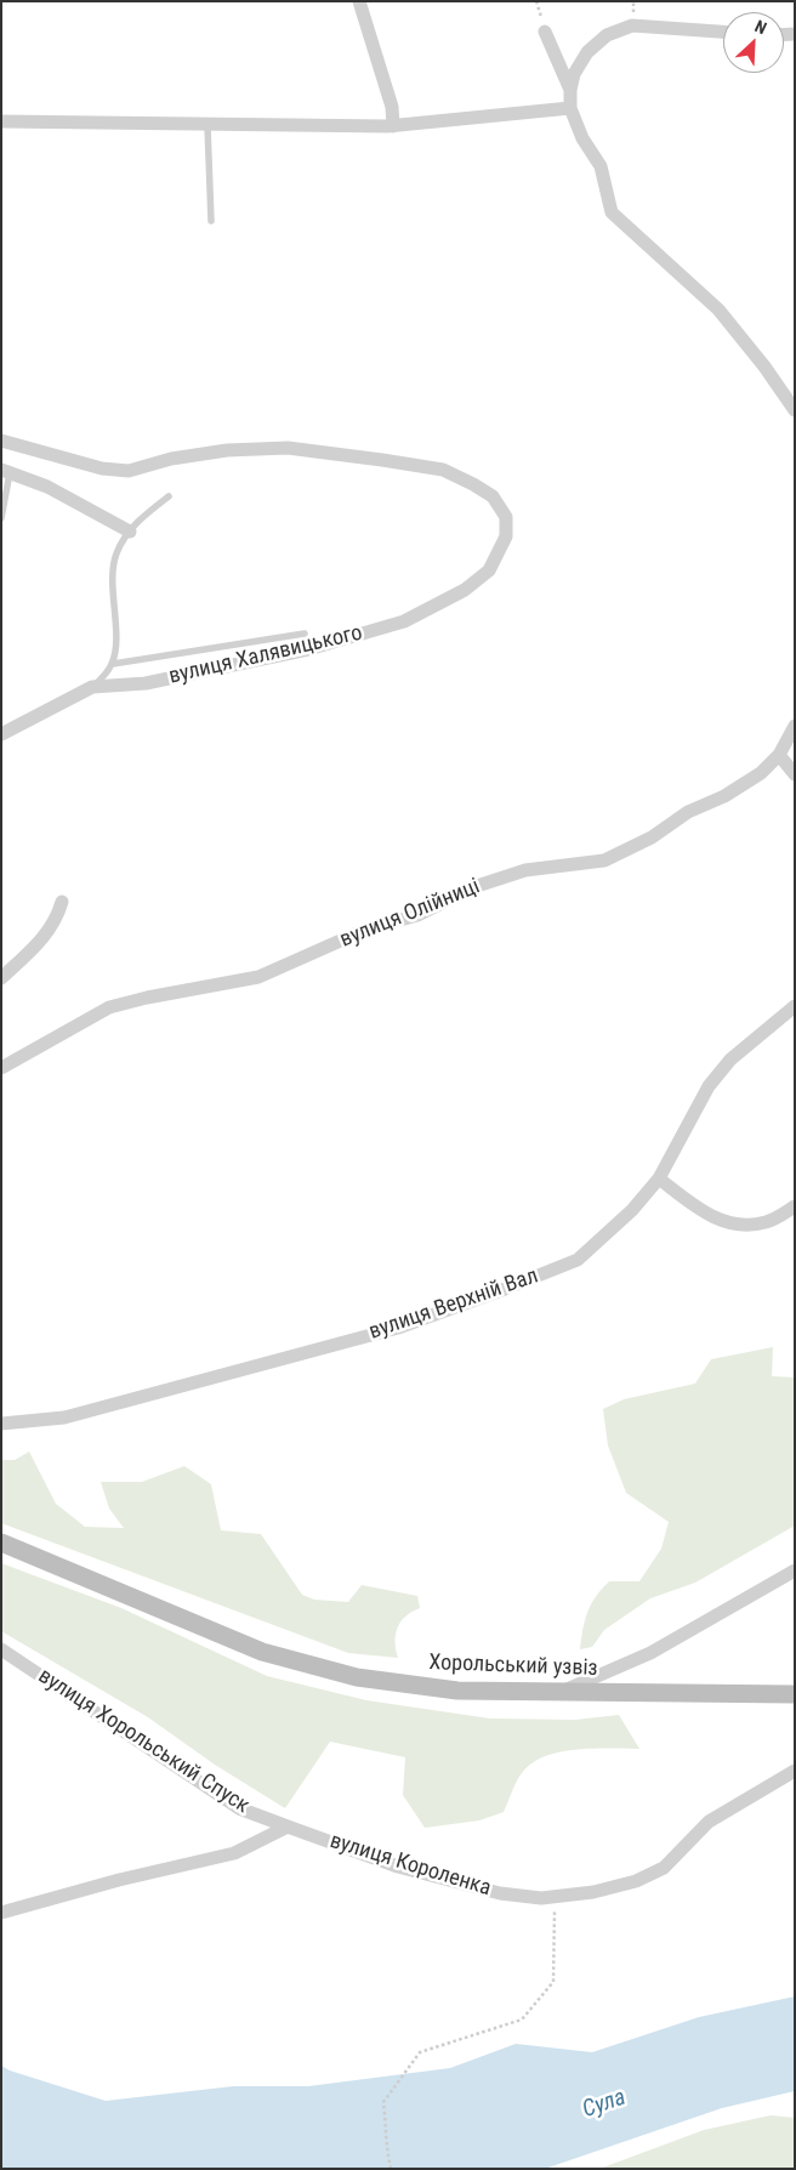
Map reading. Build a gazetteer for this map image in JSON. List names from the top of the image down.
{
  "streets": {
    "main road": ["Хорольський узвіз"],
    "street": [
      "вулиця Халявицького",
      "вулиця Олійниці",
      "вулиця Верхній Вал",
      "вулиця Хорольський Спуск",
      "вулиця Короленка"
    ]
  },
  "crossings": [
    ["вулиця Хорольський Спуск", "вулиця Короленка"]
  ],
  "water": ["Сула"],
  "north": "top right"
}
